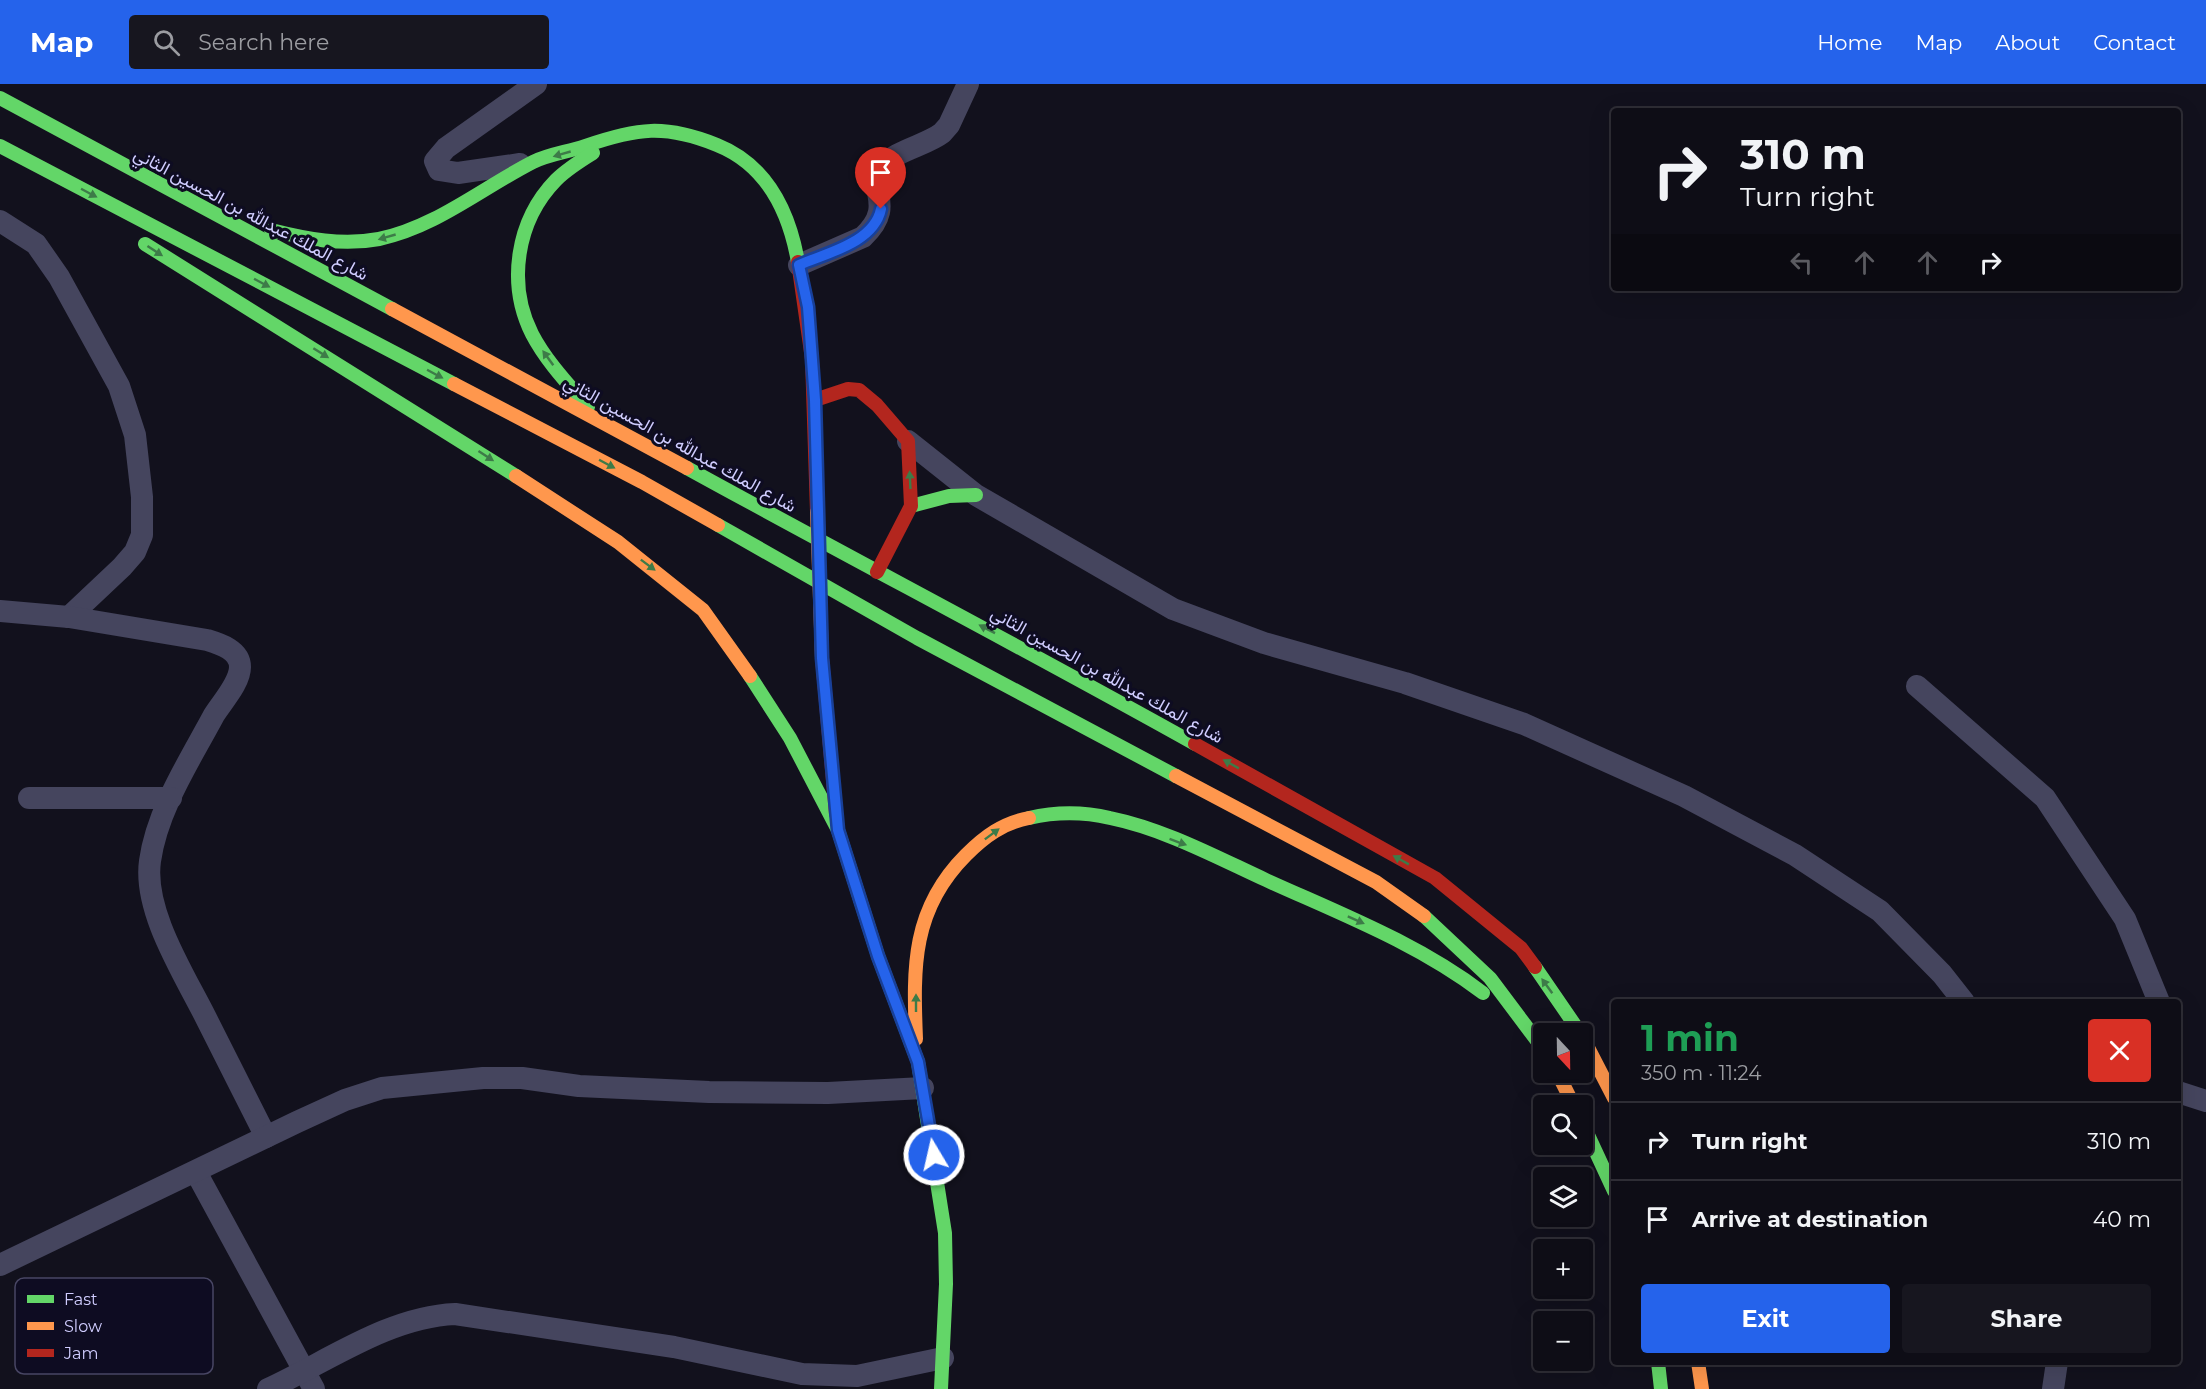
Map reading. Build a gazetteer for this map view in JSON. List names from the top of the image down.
{
  "streets": {
    "main road": ["شارع الملك عبدالله بن الحسين الثاني"]
  },
  "legend": ["Fast", "Slow", "Jam"],
  "north": "bottom",
  "page": {
    "header": "Map",
    "search": "Search here",
    "nav": [
      "Home",
      "Map",
      "About",
      "Contact"
    ],
    "turn": ["310 m", "Turn right"],
    "heading": ["1 min", "350 m · 11:24"],
    "map_buttons": ["+", "−"],
    "list": [
      {
        "name": "Turn right",
        "value": "310 m"
      },
      {
        "name": "Arrive at destination",
        "value": "40 m"
      }
    ],
    "buttons": ["Exit", "Share"]
  }
}
